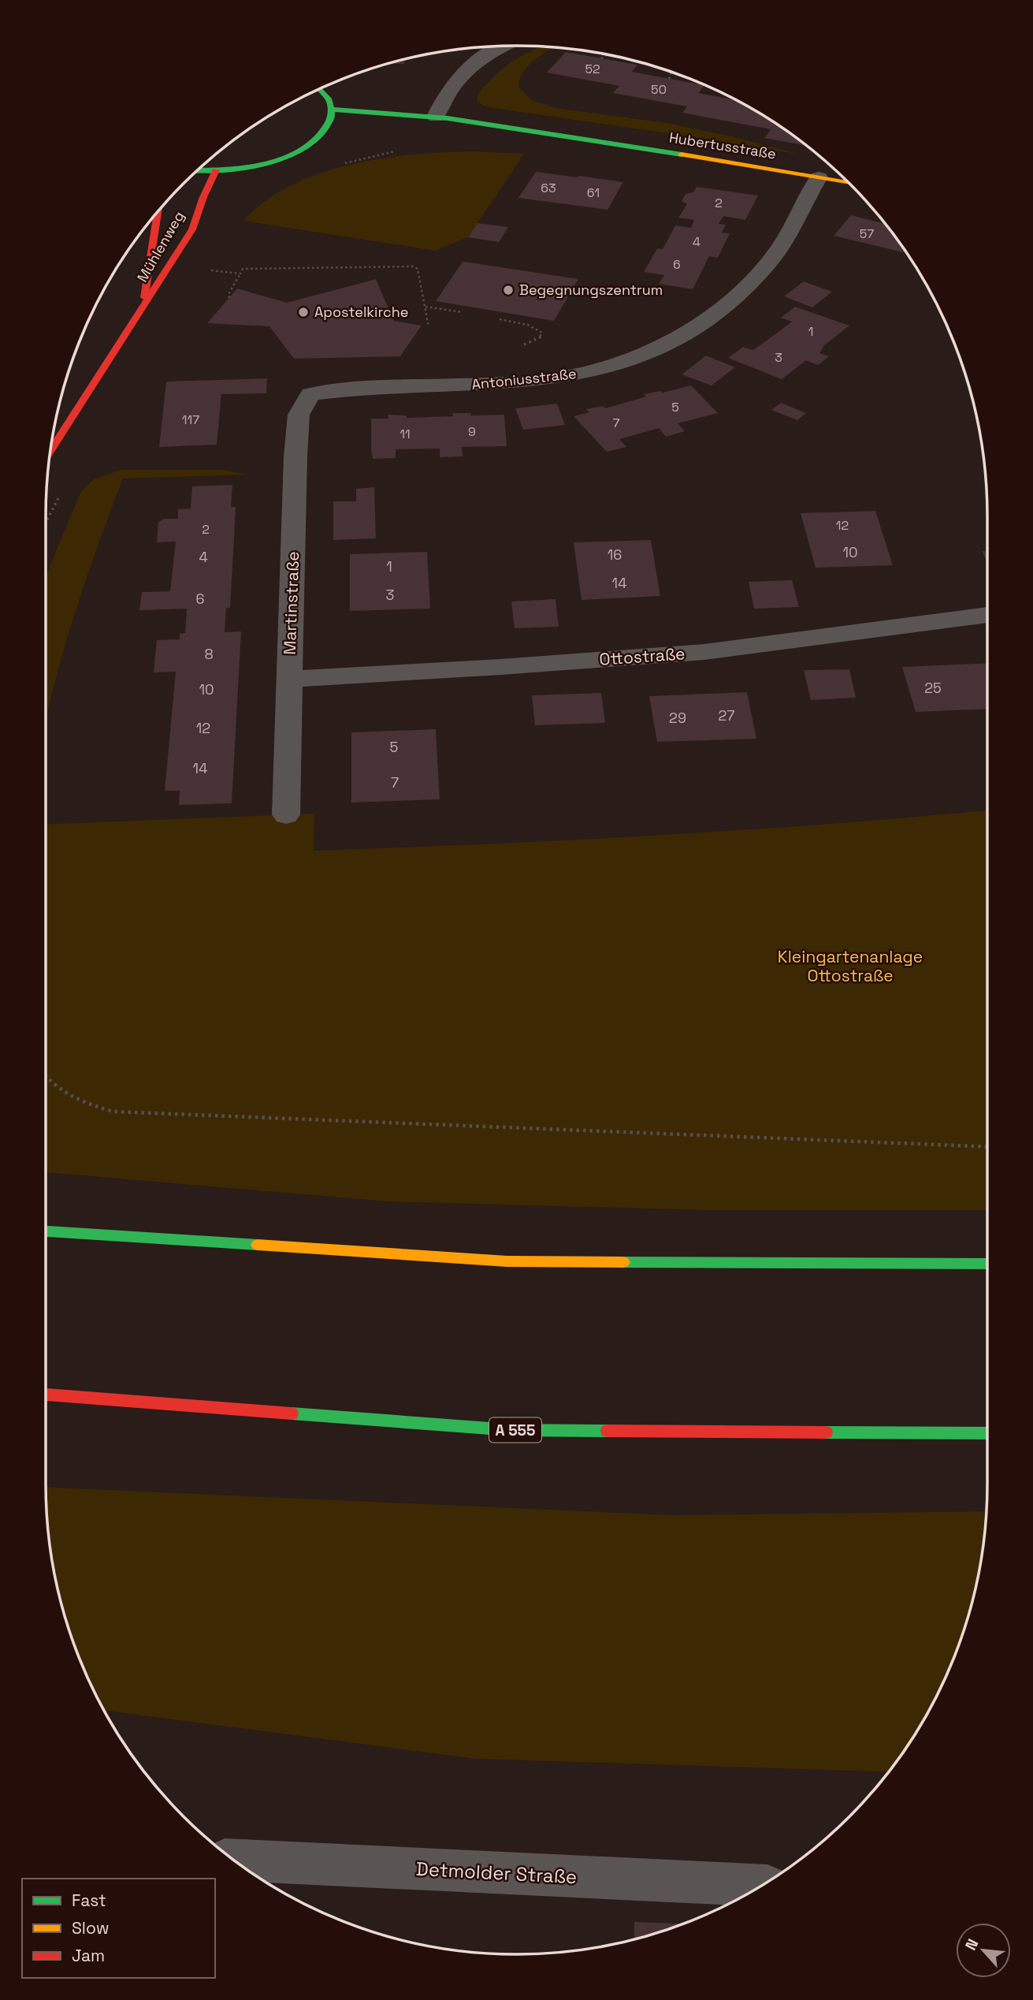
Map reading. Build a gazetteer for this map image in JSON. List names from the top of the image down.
{
  "streets": {
    "main road": ["Hubertusstraße", "Mühlenweg", "A 555"],
    "street": [
      "Antoniusstraße",
      "Martinstraße",
      "Ottostraße",
      "Detmolder Straße"
    ]
  },
  "crossings": [
    ["Hubertusstraße", "Antoniusstraße"],
    ["Antoniusstraße", "Martinstraße"],
    ["Martinstraße", "Ottostraße"]
  ],
  "parks": ["Kleingartenanlage Ottostraße"],
  "places": ["Begegnungszentrum", "Apostelkirche"],
  "house_numbers": [
    "52",
    "50",
    "63",
    "61",
    "2",
    "57",
    "4",
    "6",
    "1",
    "3",
    "5",
    "117",
    "7",
    "9",
    "11",
    "12",
    "2",
    "10",
    "16",
    "4",
    "1",
    "14",
    "3",
    "6",
    "8",
    "25",
    "10",
    "27",
    "29",
    "12",
    "5",
    "14",
    "7"
  ],
  "legend": ["Fast", "Slow", "Jam"],
  "north": "top left"
}
